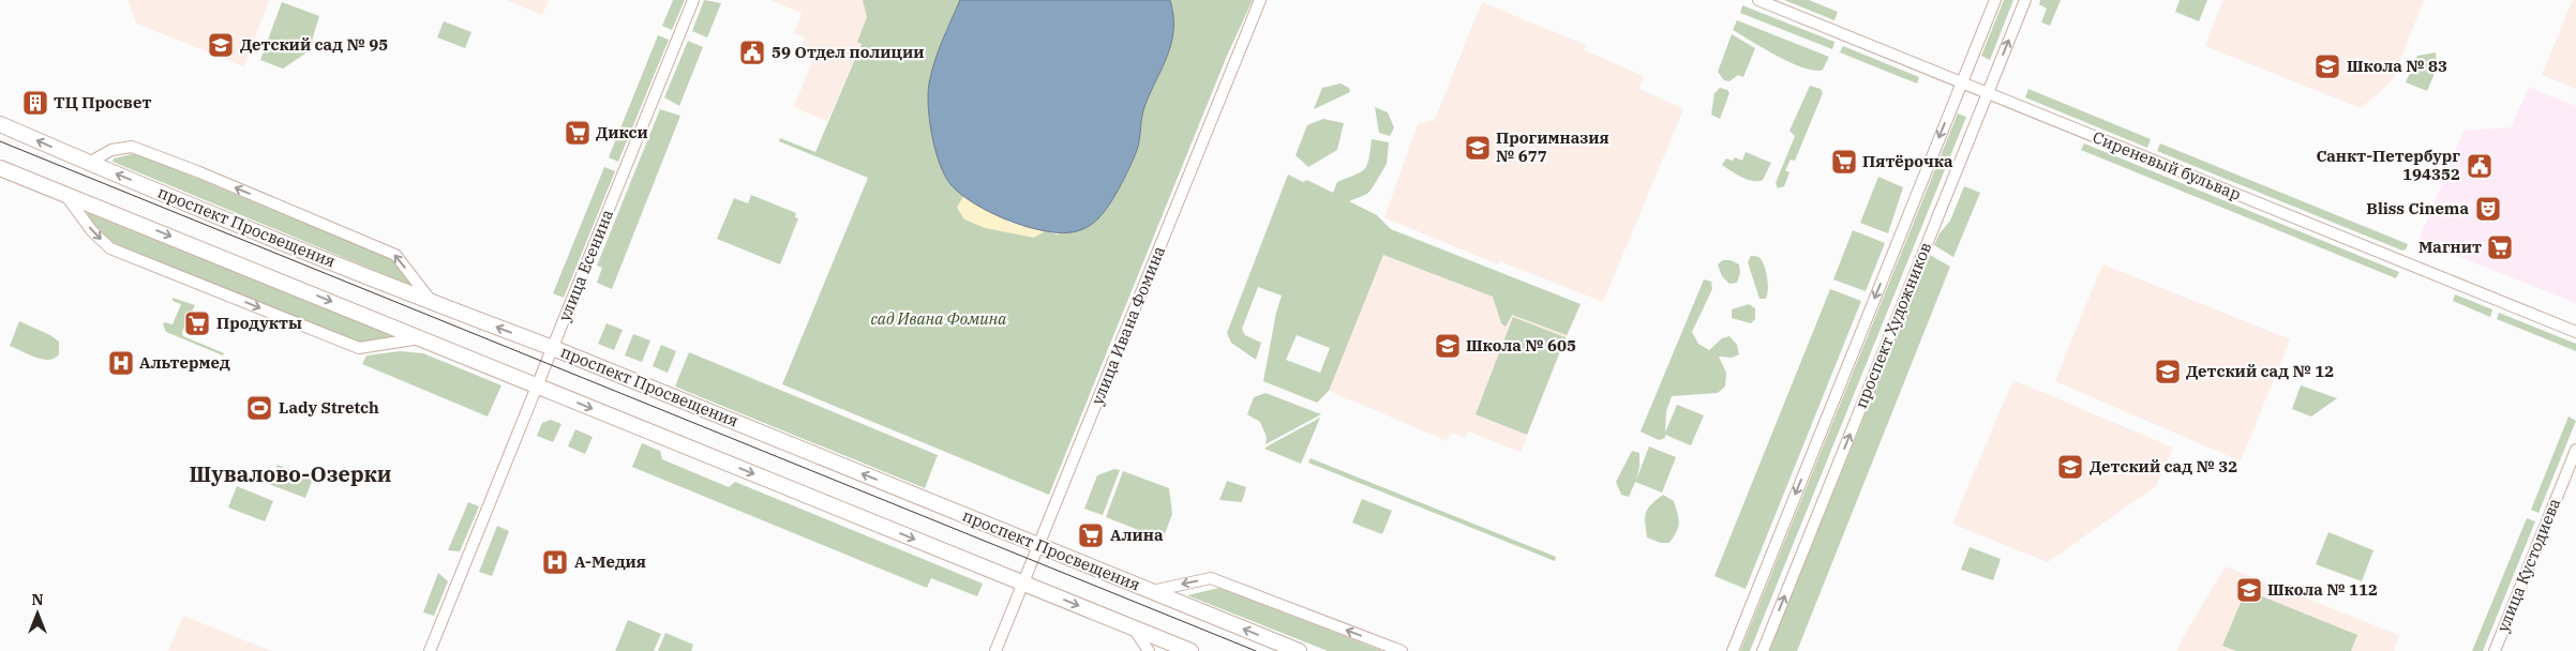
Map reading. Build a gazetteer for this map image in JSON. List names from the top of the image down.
{
  "streets": {
    "main road": ["проспект Просвещения"],
    "street": [
      "Сиреневый бульвар",
      "улица Есенина",
      "улица Ивана Фомина",
      "проспект Художников",
      "улица Кустодиева"
    ]
  },
  "crossings": [
    ["Сиреневый бульвар", "проспект Художников"],
    ["проспект Просвещения", "улица Есенина"],
    ["проспект Просвещения", "улица Ивана Фомина"]
  ],
  "districts": ["Шувалово-Озерки"],
  "parks": ["сад Ивана Фомина"],
  "places": {
    "school or university": [
      "Детский сад № 95",
      "Школа № 83",
      "Прогимназия № 677",
      "Школа № 605",
      "Детский сад № 12",
      "Детский сад № 32",
      "Школа № 112"
    ],
    "public building": ["59 Отдел полиции", "Санкт-Петербург 194352"],
    "building": ["ТЦ Просвет"],
    "supermarket": [
      "Дикси",
      "Пятёрочка",
      "Магнит",
      "Продукты",
      "Алина"
    ],
    "theatre": ["Bliss Cinema"],
    "hospital": ["Альтермед", "А-Медия"],
    "sports": ["Lady Stretch"]
  },
  "north": "top"
}
